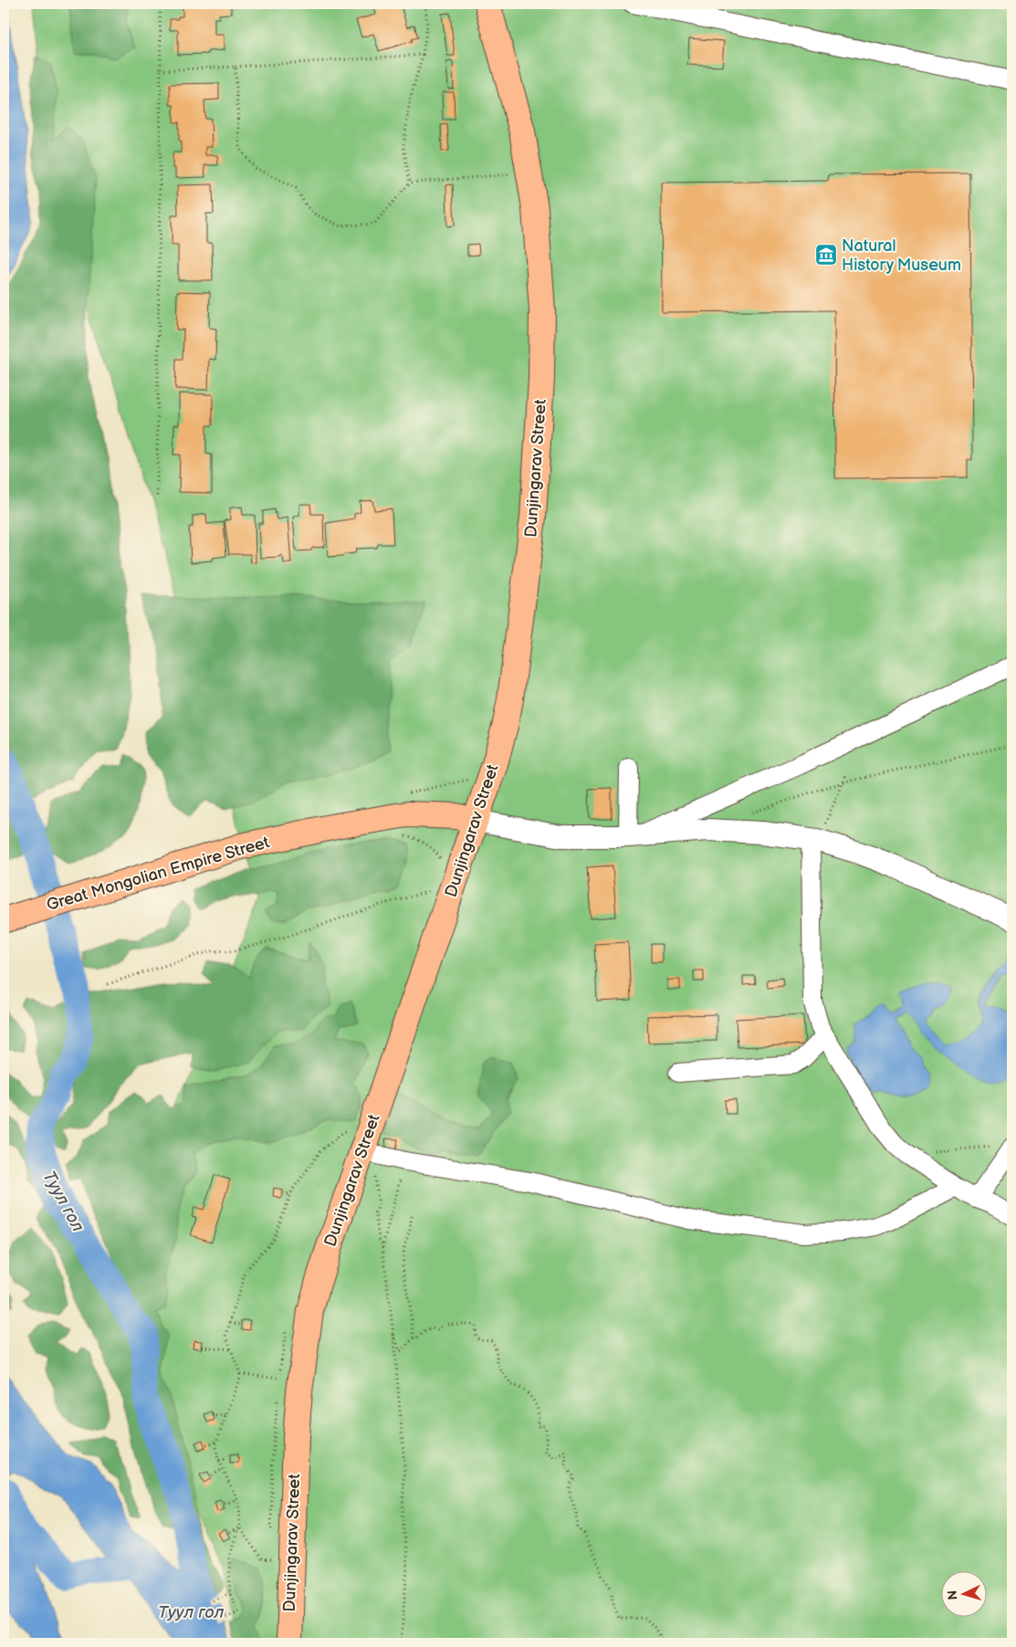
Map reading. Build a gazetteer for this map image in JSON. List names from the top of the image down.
{
  "streets": {
    "main road": ["Dunjingarav Street", "Great Mongolian Empire Street"]
  },
  "crossings": [
    ["Dunjingarav Street", "Great Mongolian Empire Street"]
  ],
  "water": ["Туул гол"],
  "places": {
    "museum": ["Natural History Museum"]
  },
  "north": "left"
}
